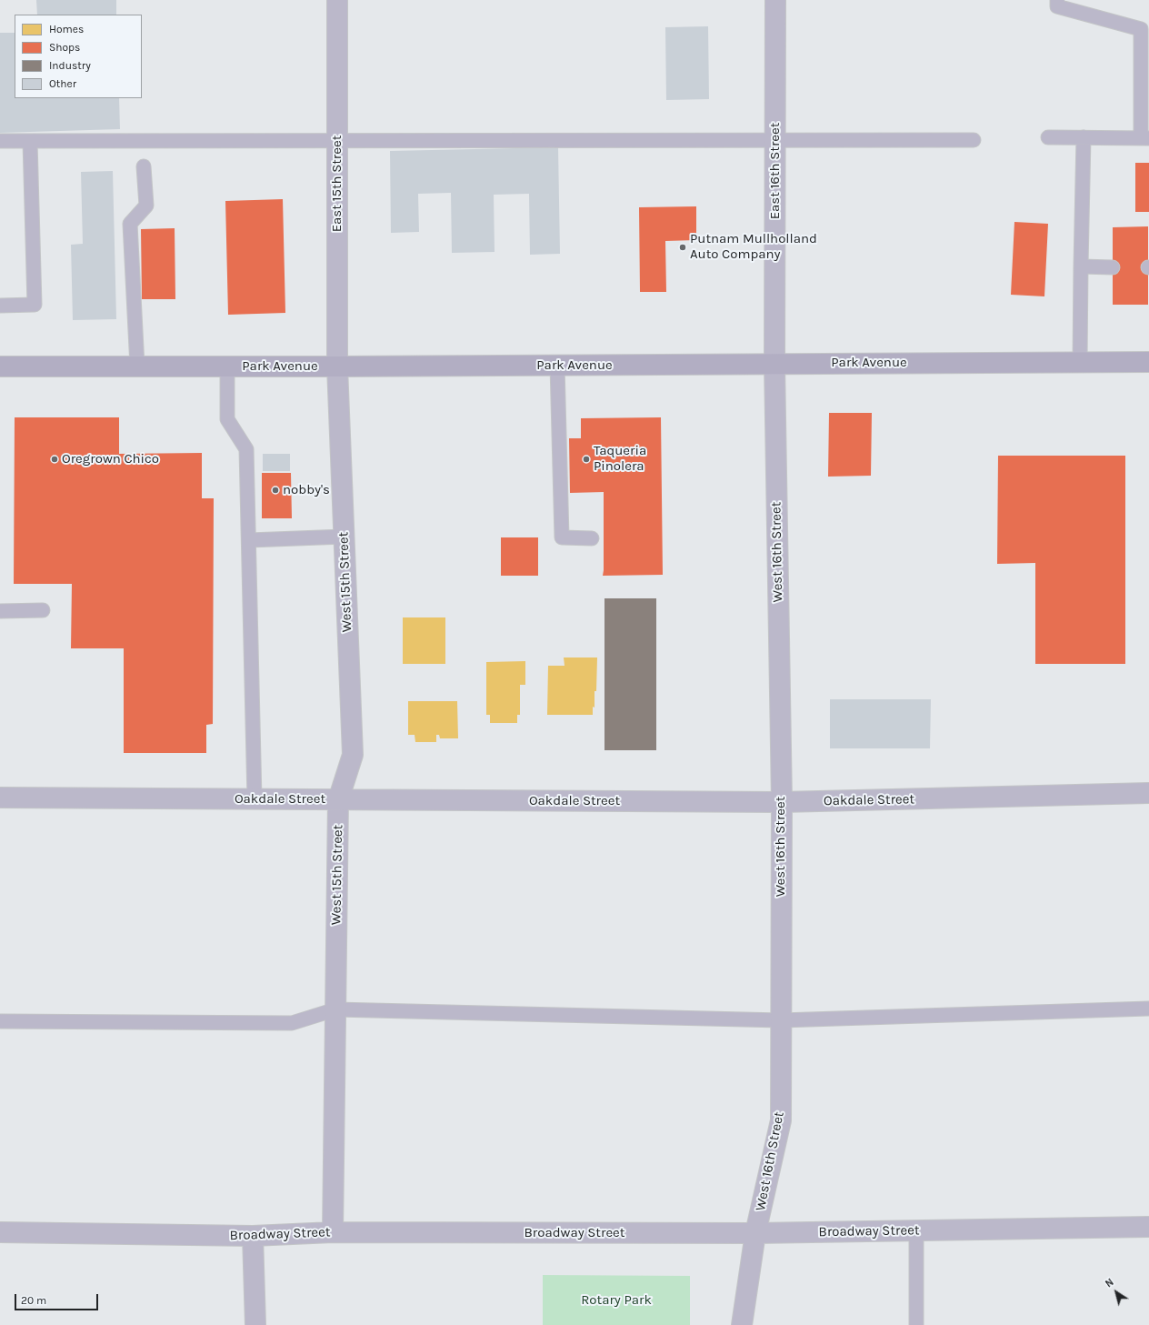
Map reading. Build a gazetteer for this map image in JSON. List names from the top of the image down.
{
  "streets": {
    "main road": ["Park Avenue"],
    "street": [
      "East 16th Street",
      "East 15th Street",
      "West 16th Street",
      "West 15th Street",
      "Oakdale Street",
      "Broadway Street"
    ]
  },
  "crossings": [
    ["East 16th Street", "Park Avenue"],
    ["East 16th Street", "West 16th Street"],
    ["East 15th Street", "Park Avenue"],
    ["East 15th Street", "West 15th Street"],
    ["Park Avenue", "West 16th Street"],
    ["Park Avenue", "West 15th Street"],
    ["West 16th Street", "Oakdale Street"],
    ["West 16th Street", "Broadway Street"],
    ["West 15th Street", "Oakdale Street"],
    ["West 15th Street", "Broadway Street"]
  ],
  "parks": ["Rotary Park"],
  "places": [
    "Putnam Mullholland Auto Company",
    "Oregrown Chico",
    "Taqueria Pinolera",
    "nobby's"
  ],
  "legend": [
    "Homes",
    "Shops",
    "Industry",
    "Other"
  ],
  "scale_bar": "20 m",
  "north": "top left"
}
